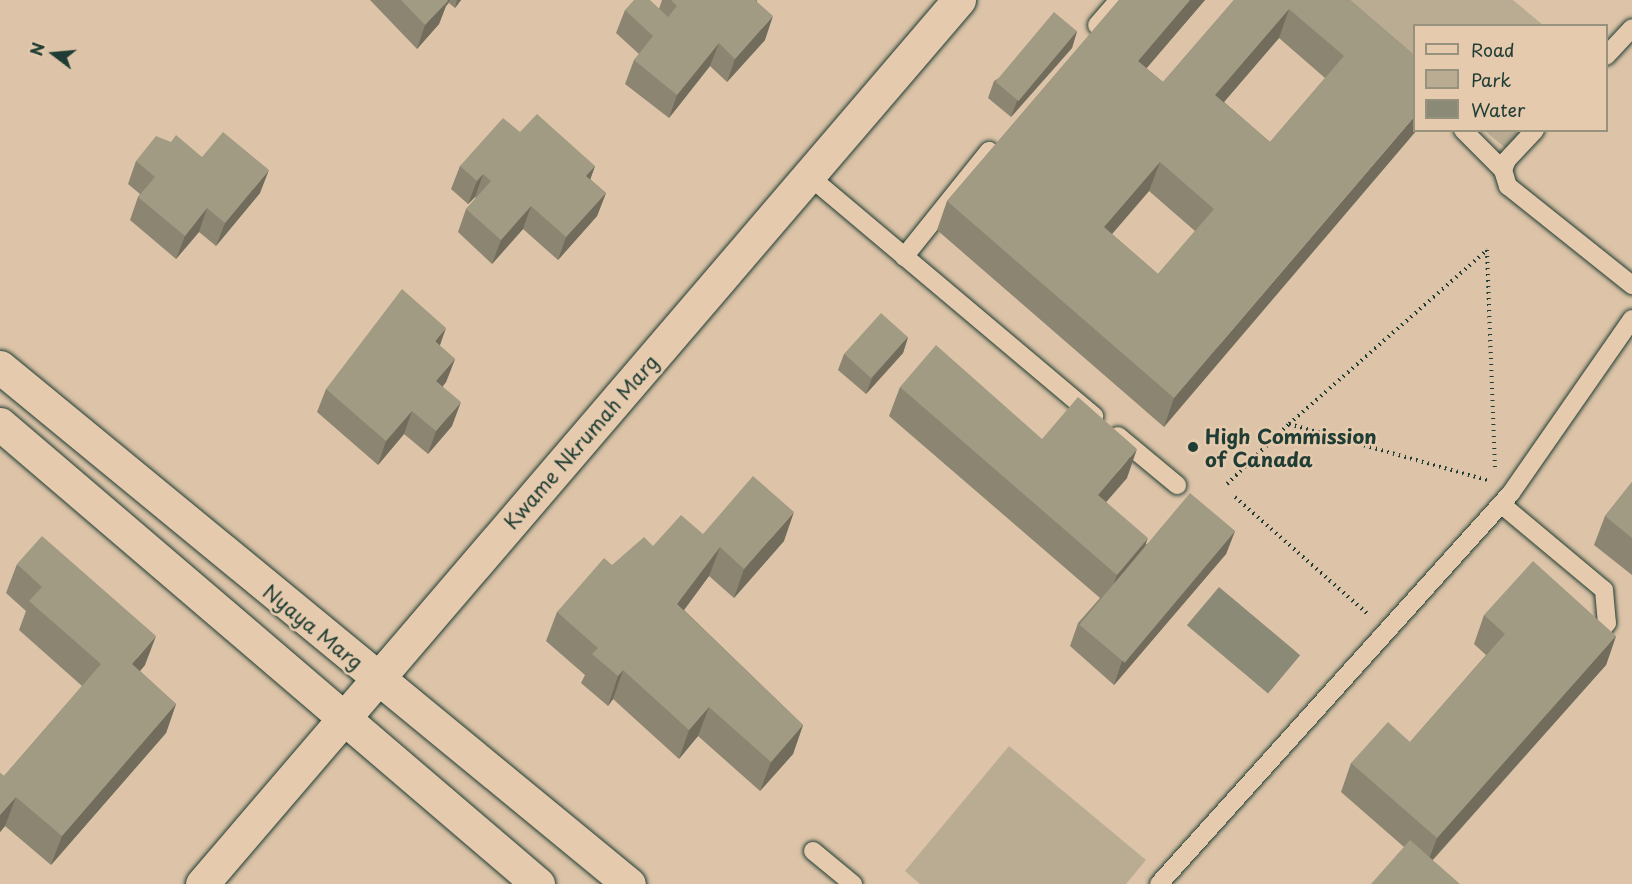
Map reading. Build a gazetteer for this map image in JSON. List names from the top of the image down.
{
  "streets": {
    "street": ["Kwame Nkrumah Marg", "Nyaya Marg"]
  },
  "crossings": [
    ["Kwame Nkrumah Marg", "Nyaya Marg"]
  ],
  "places": ["High Commission of Canada"],
  "legend": ["Road", "Park", "Water"],
  "north": "left"
}
